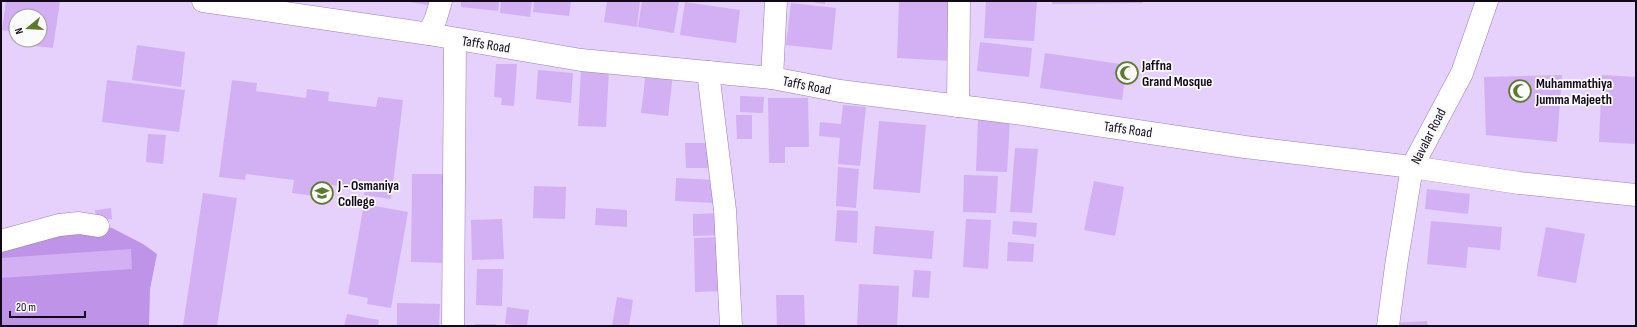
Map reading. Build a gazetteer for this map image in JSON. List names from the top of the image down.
{
  "streets": {
    "street": ["Taffs Road", "Navalar Road"]
  },
  "crossings": [
    ["Taffs Road", "Navalar Road"]
  ],
  "places": {
    "mosque": ["Jaffna Grand Mosque", "Muhammathiya Jumma Majeeth"],
    "school or university": ["J - Osmaniya College"]
  },
  "scale_bar": "20 m",
  "north": "left"
}
